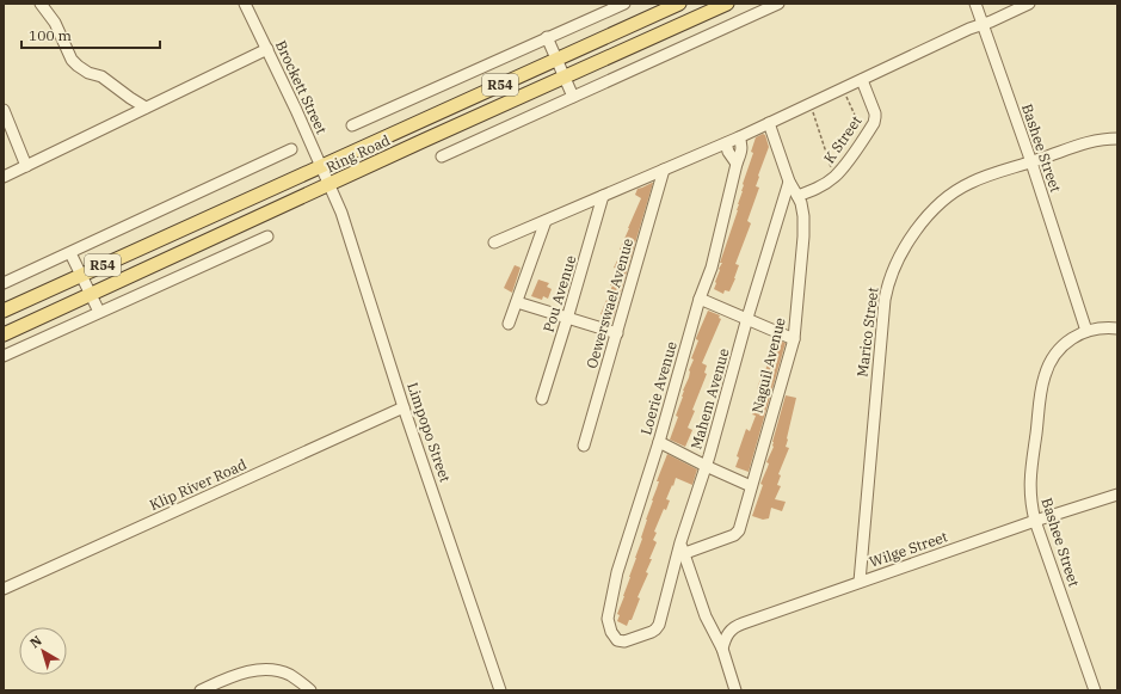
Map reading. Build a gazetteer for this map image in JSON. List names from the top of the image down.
{
  "streets": {
    "main road": ["R54", "Ring Road"],
    "street": [
      "Brockett Street",
      "K Street",
      "Bashee Street",
      "Pou Avenue",
      "Oewerswael Avenue",
      "Marico Street",
      "Naguil Avenue",
      "Loerie Avenue",
      "Mahem Avenue",
      "Limpopo Street",
      "Klip River Road",
      "Wilge Street"
    ]
  },
  "crossings": [
    ["Brockett Street", "Ring Road"],
    ["Brockett Street", "Limpopo Street"],
    ["K Street", "Naguil Avenue"],
    ["Bashee Street", "Marico Street"],
    ["Bashee Street", "Wilge Street"],
    ["Ring Road", "Limpopo Street"],
    ["Marico Street", "Wilge Street"],
    ["Naguil Avenue", "Mahem Avenue"],
    ["Loerie Avenue", "Mahem Avenue"],
    ["Limpopo Street", "Klip River Road"]
  ],
  "scale_bar": "100 m",
  "north": "top left"
}
